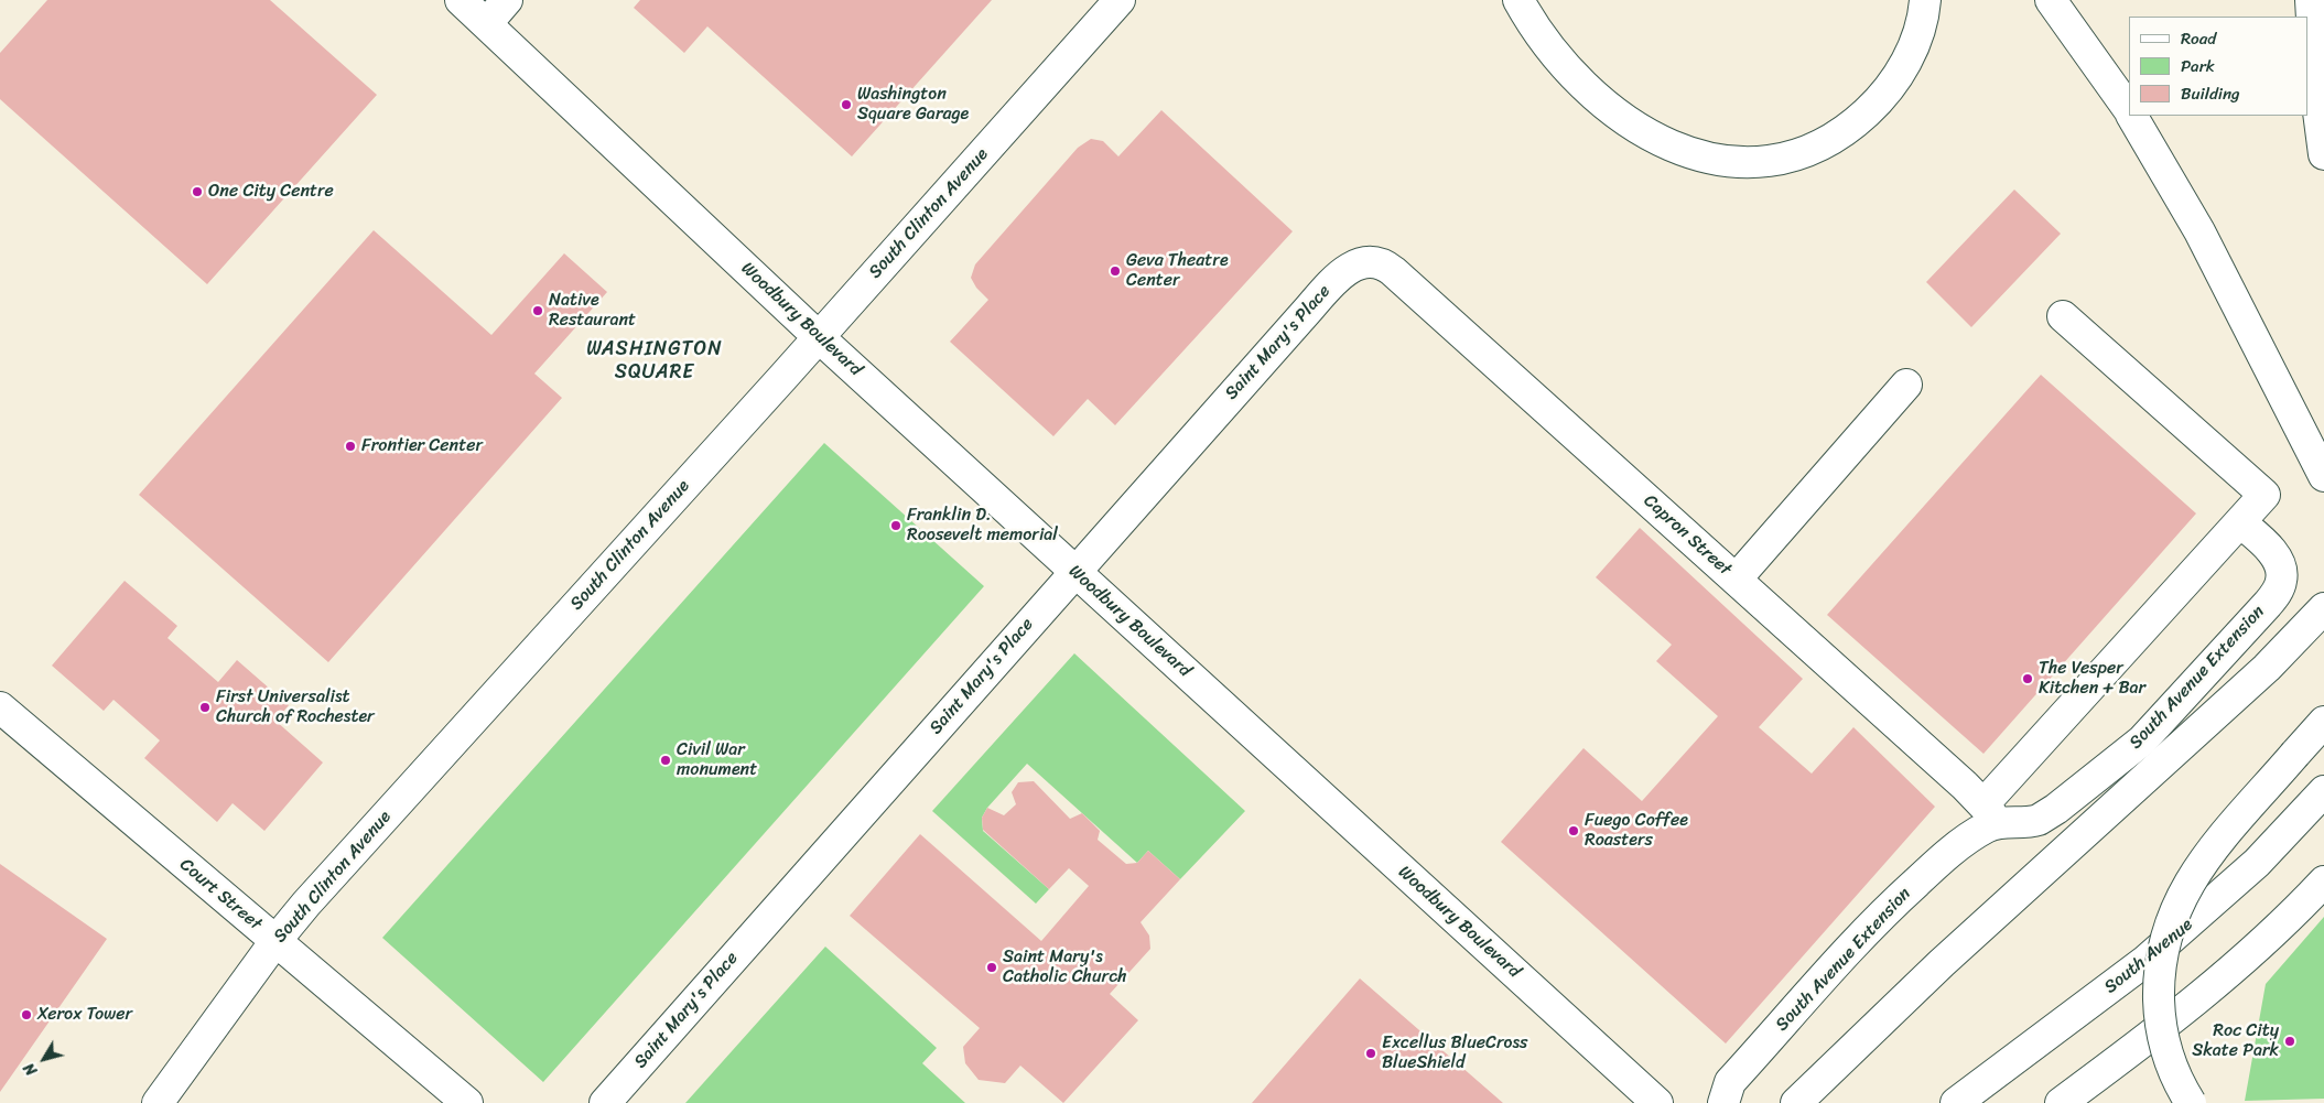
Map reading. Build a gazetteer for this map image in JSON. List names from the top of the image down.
{
  "streets": {
    "main road": [
      "South Clinton Avenue",
      "Woodbury Boulevard",
      "Saint Mary's Place",
      "Capron Street",
      "South Avenue Extension",
      "Court Street",
      "South Avenue"
    ]
  },
  "crossings": [
    ["South Clinton Avenue", "Woodbury Boulevard"],
    ["South Clinton Avenue", "Court Street"],
    ["Woodbury Boulevard", "Saint Mary's Place"],
    ["Saint Mary's Place", "Capron Street"],
    ["Capron Street", "South Avenue Extension"]
  ],
  "districts": ["WASHINGTON SQUARE"],
  "places": [
    "Washington Square Garage",
    "One City Centre",
    "Geva Theatre Center",
    "Native Restaurant",
    "Frontier Center",
    "Franklin D. Roosevelt memorial",
    "The Vesper Kitchen + Bar",
    "First Universalist Church of Rochester",
    "Civil War monument",
    "Fuego Coffee Roasters",
    "Saint Mary's Catholic Church",
    "Xerox Tower",
    "Roc City Skate Park",
    "Excellus BlueCross BlueShield"
  ],
  "legend": ["Road", "Park", "Building"],
  "north": "bottom left"
}
